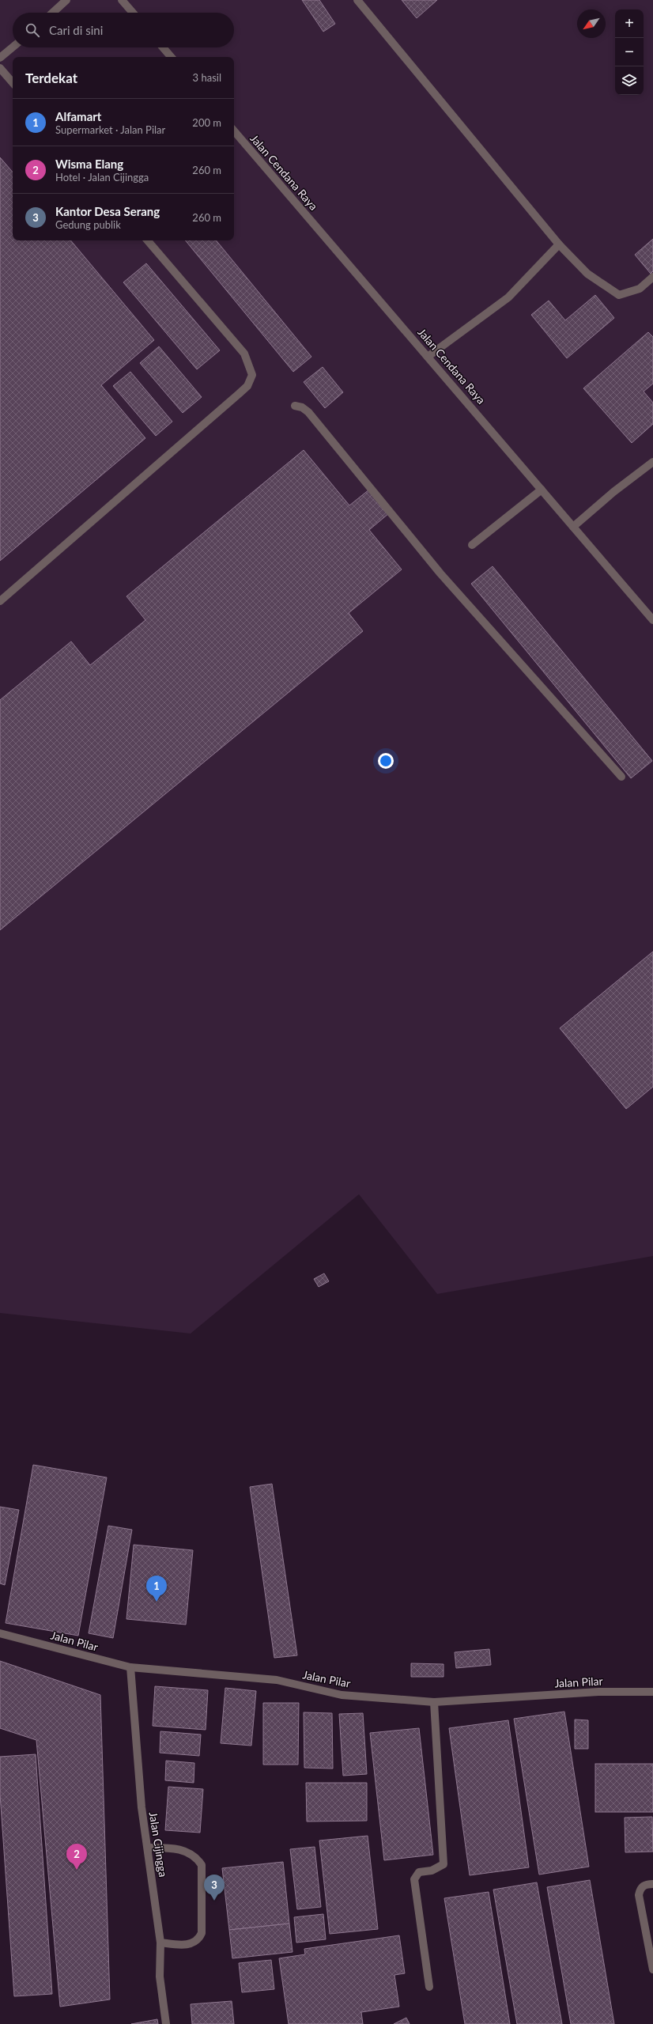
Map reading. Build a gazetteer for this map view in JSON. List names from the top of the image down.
{
  "streets": {
    "street": ["Jalan Cendana Raya", "Jalan Pilar", "Jalan Cijingga"]
  },
  "crossings": [
    ["Jalan Pilar", "Jalan Cijingga"]
  ],
  "north": "bottom left",
  "page": {
    "map_buttons": ["+", "−"],
    "search": "Cari di sini",
    "heading": ["Terdekat", "3 hasil"],
    "list": [
      {
        "mark": "1",
        "name": "Alfamart",
        "note": "Supermarket · Jalan Pilar",
        "value": "200 m"
      },
      {
        "mark": "2",
        "name": "Wisma Elang",
        "note": "Hotel · Jalan Cijingga",
        "value": "260 m"
      },
      {
        "mark": "3",
        "name": "Kantor Desa Serang",
        "note": "Gedung publik",
        "value": "260 m"
      }
    ],
    "pins": ["1", "2", "3"]
  }
}
